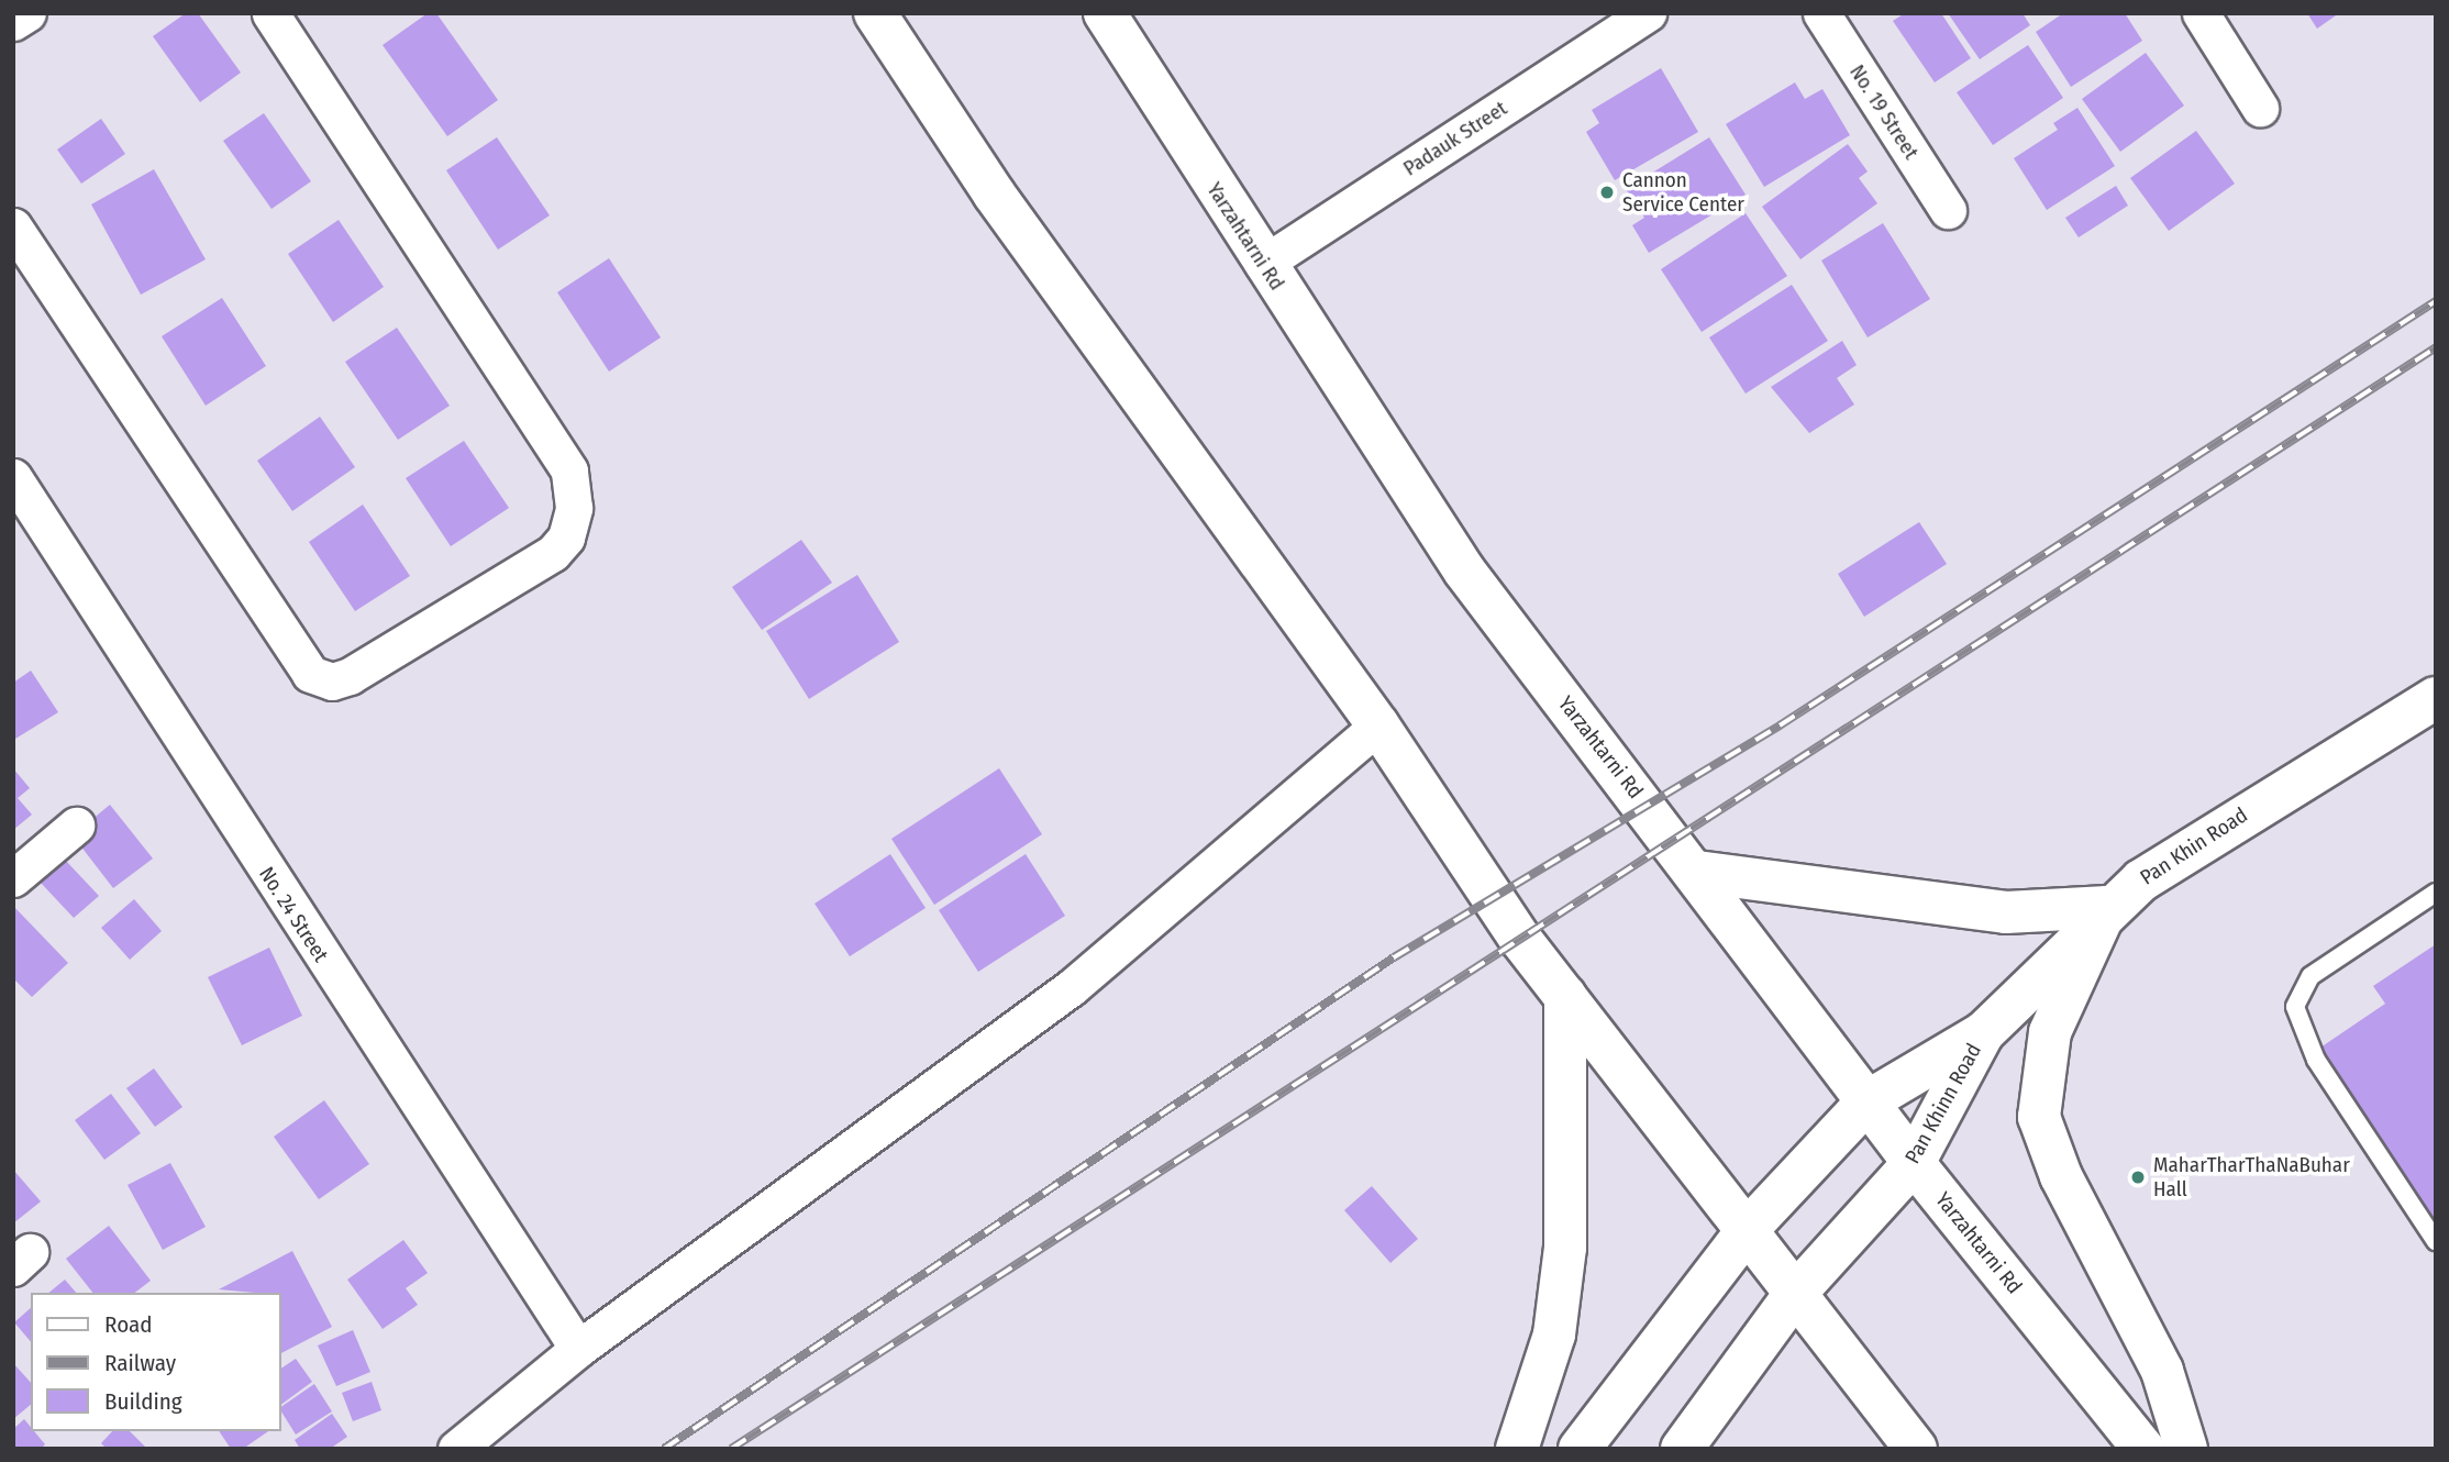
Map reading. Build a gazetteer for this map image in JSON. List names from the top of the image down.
{
  "streets": {
    "main road": ["Yarzahtarni Rd", "Pan Khin Road", "Pan Khinn Road"],
    "street": ["No. 19 Street", "Padauk Street", "No. 24 Street"]
  },
  "crossings": [
    ["Padauk Street", "Yarzahtarni Rd"],
    ["Yarzahtarni Rd", "Pan Khinn Road"],
    ["Pan Khin Road", "Pan Khinn Road"]
  ],
  "places": ["Cannon Service Center", "MaharTharThaNaBuhar Hall"],
  "legend": ["Road", "Railway", "Building"]
}
